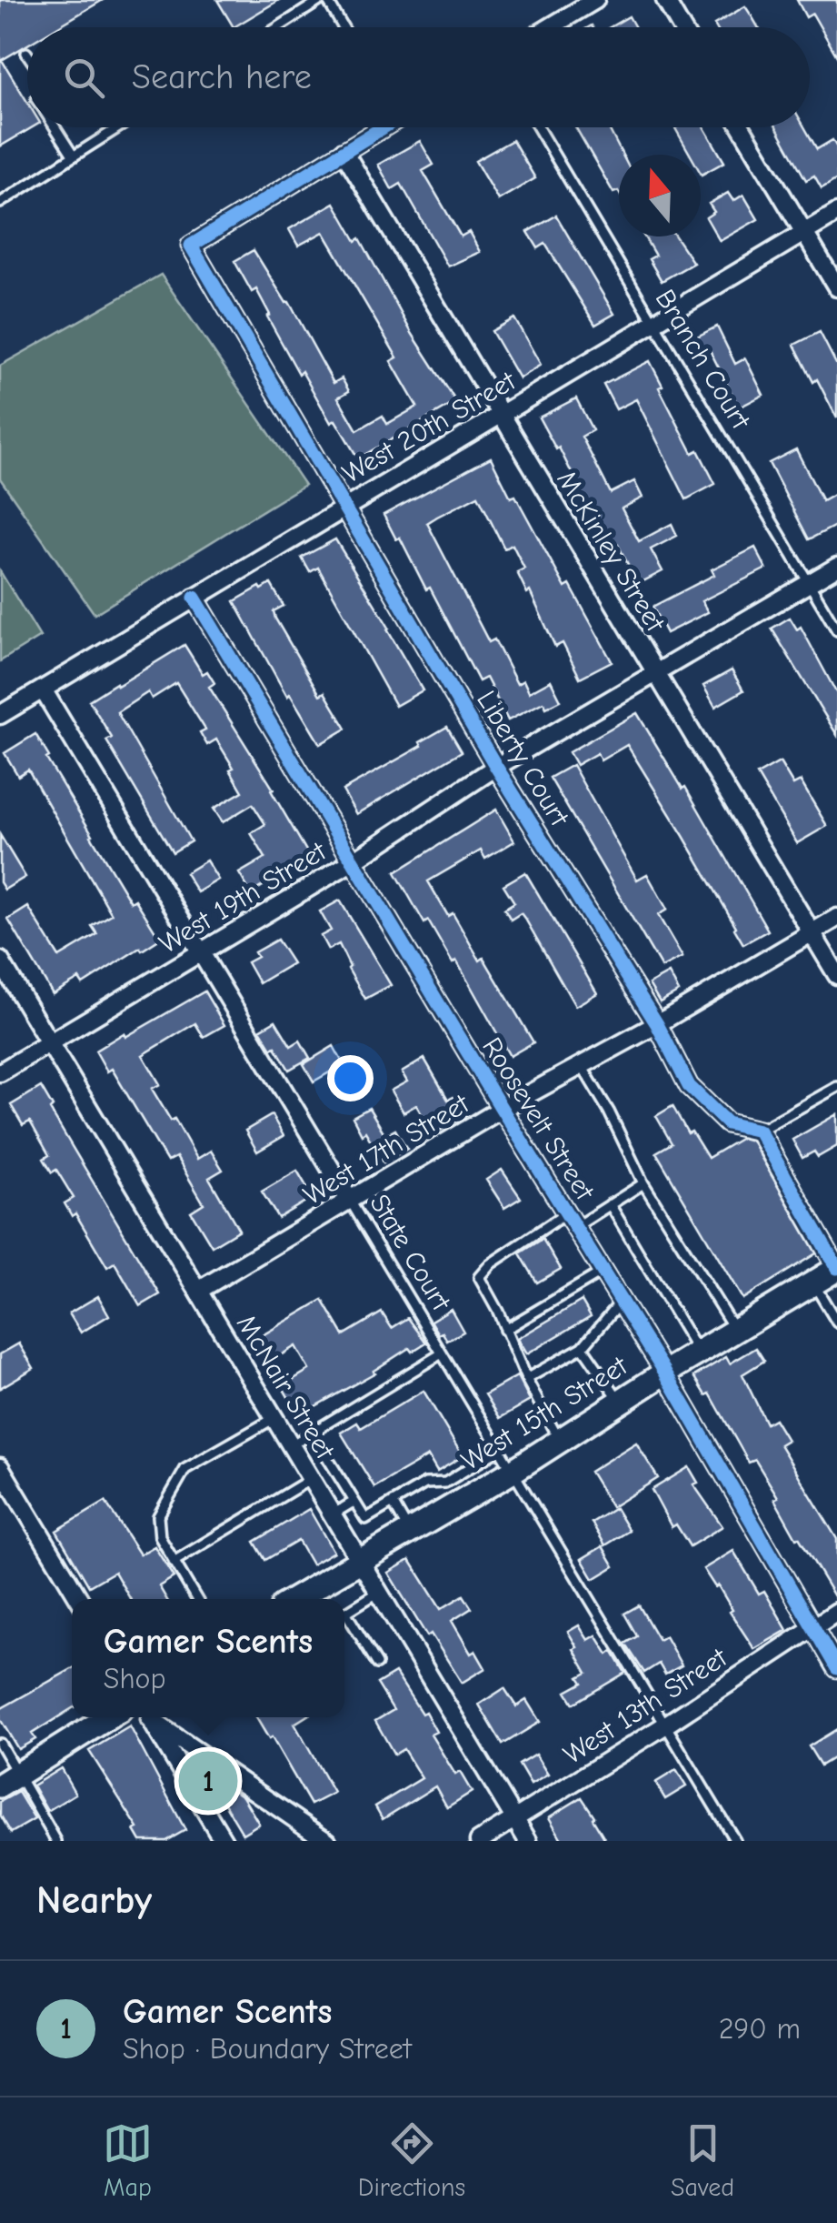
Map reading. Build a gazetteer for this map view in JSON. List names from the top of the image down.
{
  "streets": {
    "main road": ["West 15th Street"],
    "street": [
      "West 20th Street",
      "McKinley Street",
      "Liberty Court",
      "West 19th Street",
      "Roosevelt Street",
      "West 17th Street",
      "State Court",
      "McNair Street",
      "West 13th Street"
    ],
    "lane": ["Branch Court"]
  },
  "crossings": [
    ["Branch Court", "West 20th Street"],
    ["Branch Court", "West 19th Street"],
    ["West 20th Street", "McKinley Street"],
    ["West 20th Street", "Liberty Court"],
    ["West 20th Street", "Roosevelt Street"],
    ["West 20th Street", "State Court"],
    ["McKinley Street", "Liberty Court"],
    ["McKinley Street", "West 19th Street"],
    ["McKinley Street", "West 17th Street"],
    ["Liberty Court", "West 19th Street"],
    ["Liberty Court", "West 17th Street"],
    ["West 19th Street", "Roosevelt Street"],
    ["West 19th Street", "State Court"],
    ["West 19th Street", "McNair Street"],
    ["Roosevelt Street", "West 17th Street"],
    ["Roosevelt Street", "West 15th Street"],
    ["Roosevelt Street", "West 13th Street"],
    ["West 17th Street", "State Court"],
    ["West 17th Street", "McNair Street"],
    ["State Court", "West 15th Street"],
    ["State Court", "West 13th Street"],
    ["McNair Street", "West 15th Street"],
    ["McNair Street", "West 13th Street"]
  ],
  "north": "top",
  "page": {
    "search": "Search here",
    "popup": ["Gamer Scents", "Shop"],
    "pins": "1",
    "heading": "Nearby",
    "list": [
      {
        "mark": "1",
        "name": "Gamer Scents",
        "note": "Shop · Boundary Street",
        "value": "290 m"
      }
    ],
    "nav": ["Map", "Directions", "Saved"]
  }
}
